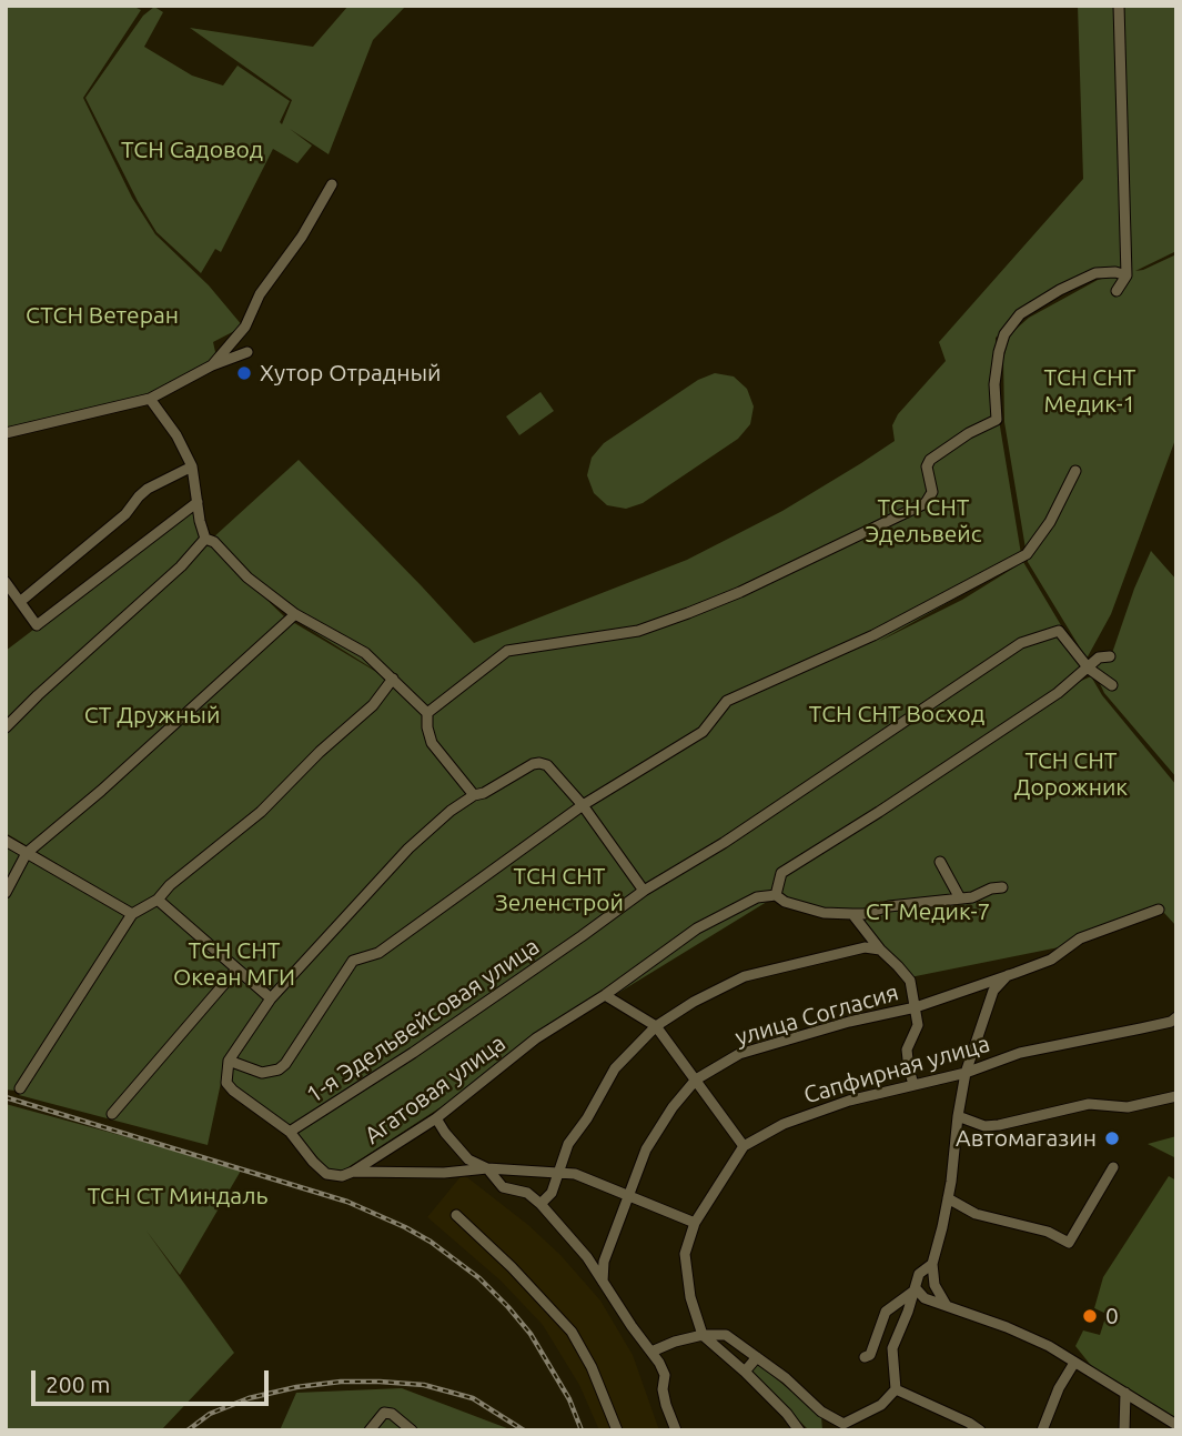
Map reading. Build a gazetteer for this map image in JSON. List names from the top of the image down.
{
  "streets": {
    "street": [
      "улица Согласия",
      "1-я Эдельвейсовая улица",
      "Сапфирная улица",
      "Агатовая улица"
    ]
  },
  "crossings": [
    ["1-я Эдельвейсовая улица", "Агатовая улица"]
  ],
  "parks": [
    "ТСН Садовод",
    "СТСН Ветеран",
    "ТСН СНТ Медик-1",
    "ТСН СНТ Эдельвейс",
    "ТСН СНТ Восход",
    "СТ Дружный",
    "ТСН СНТ Дорожник",
    "ТСН СНТ Зеленстрой",
    "СТ Медик-7",
    "ТСН СНТ Океан МГИ",
    "ТСН СТ Миндаль"
  ],
  "places": ["Хутор Отрадный", "Автомагазин", "0"],
  "scale_bar": "200 m"
}
